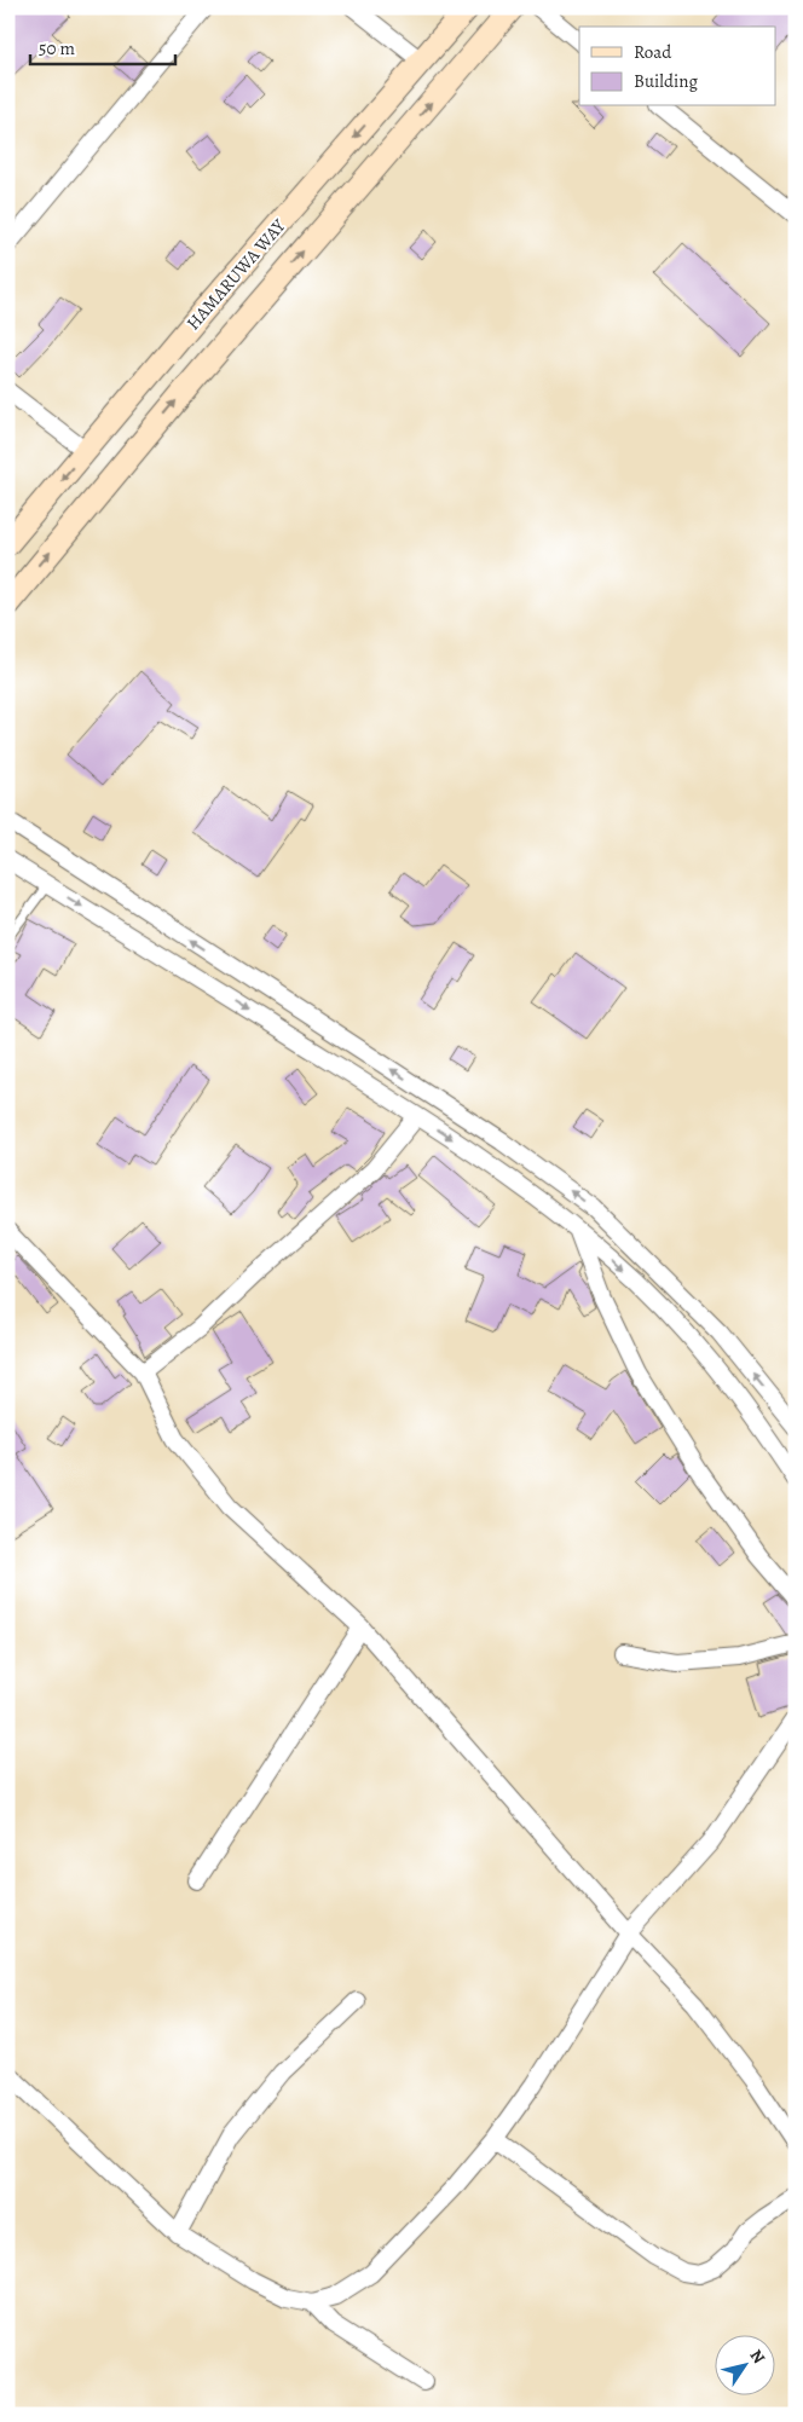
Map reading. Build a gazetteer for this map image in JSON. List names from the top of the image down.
{
  "streets": {
    "main road": ["HAMARUWA WAY"]
  },
  "legend": ["Road", "Building"],
  "scale_bar": "50 m",
  "north": "top right"
}
